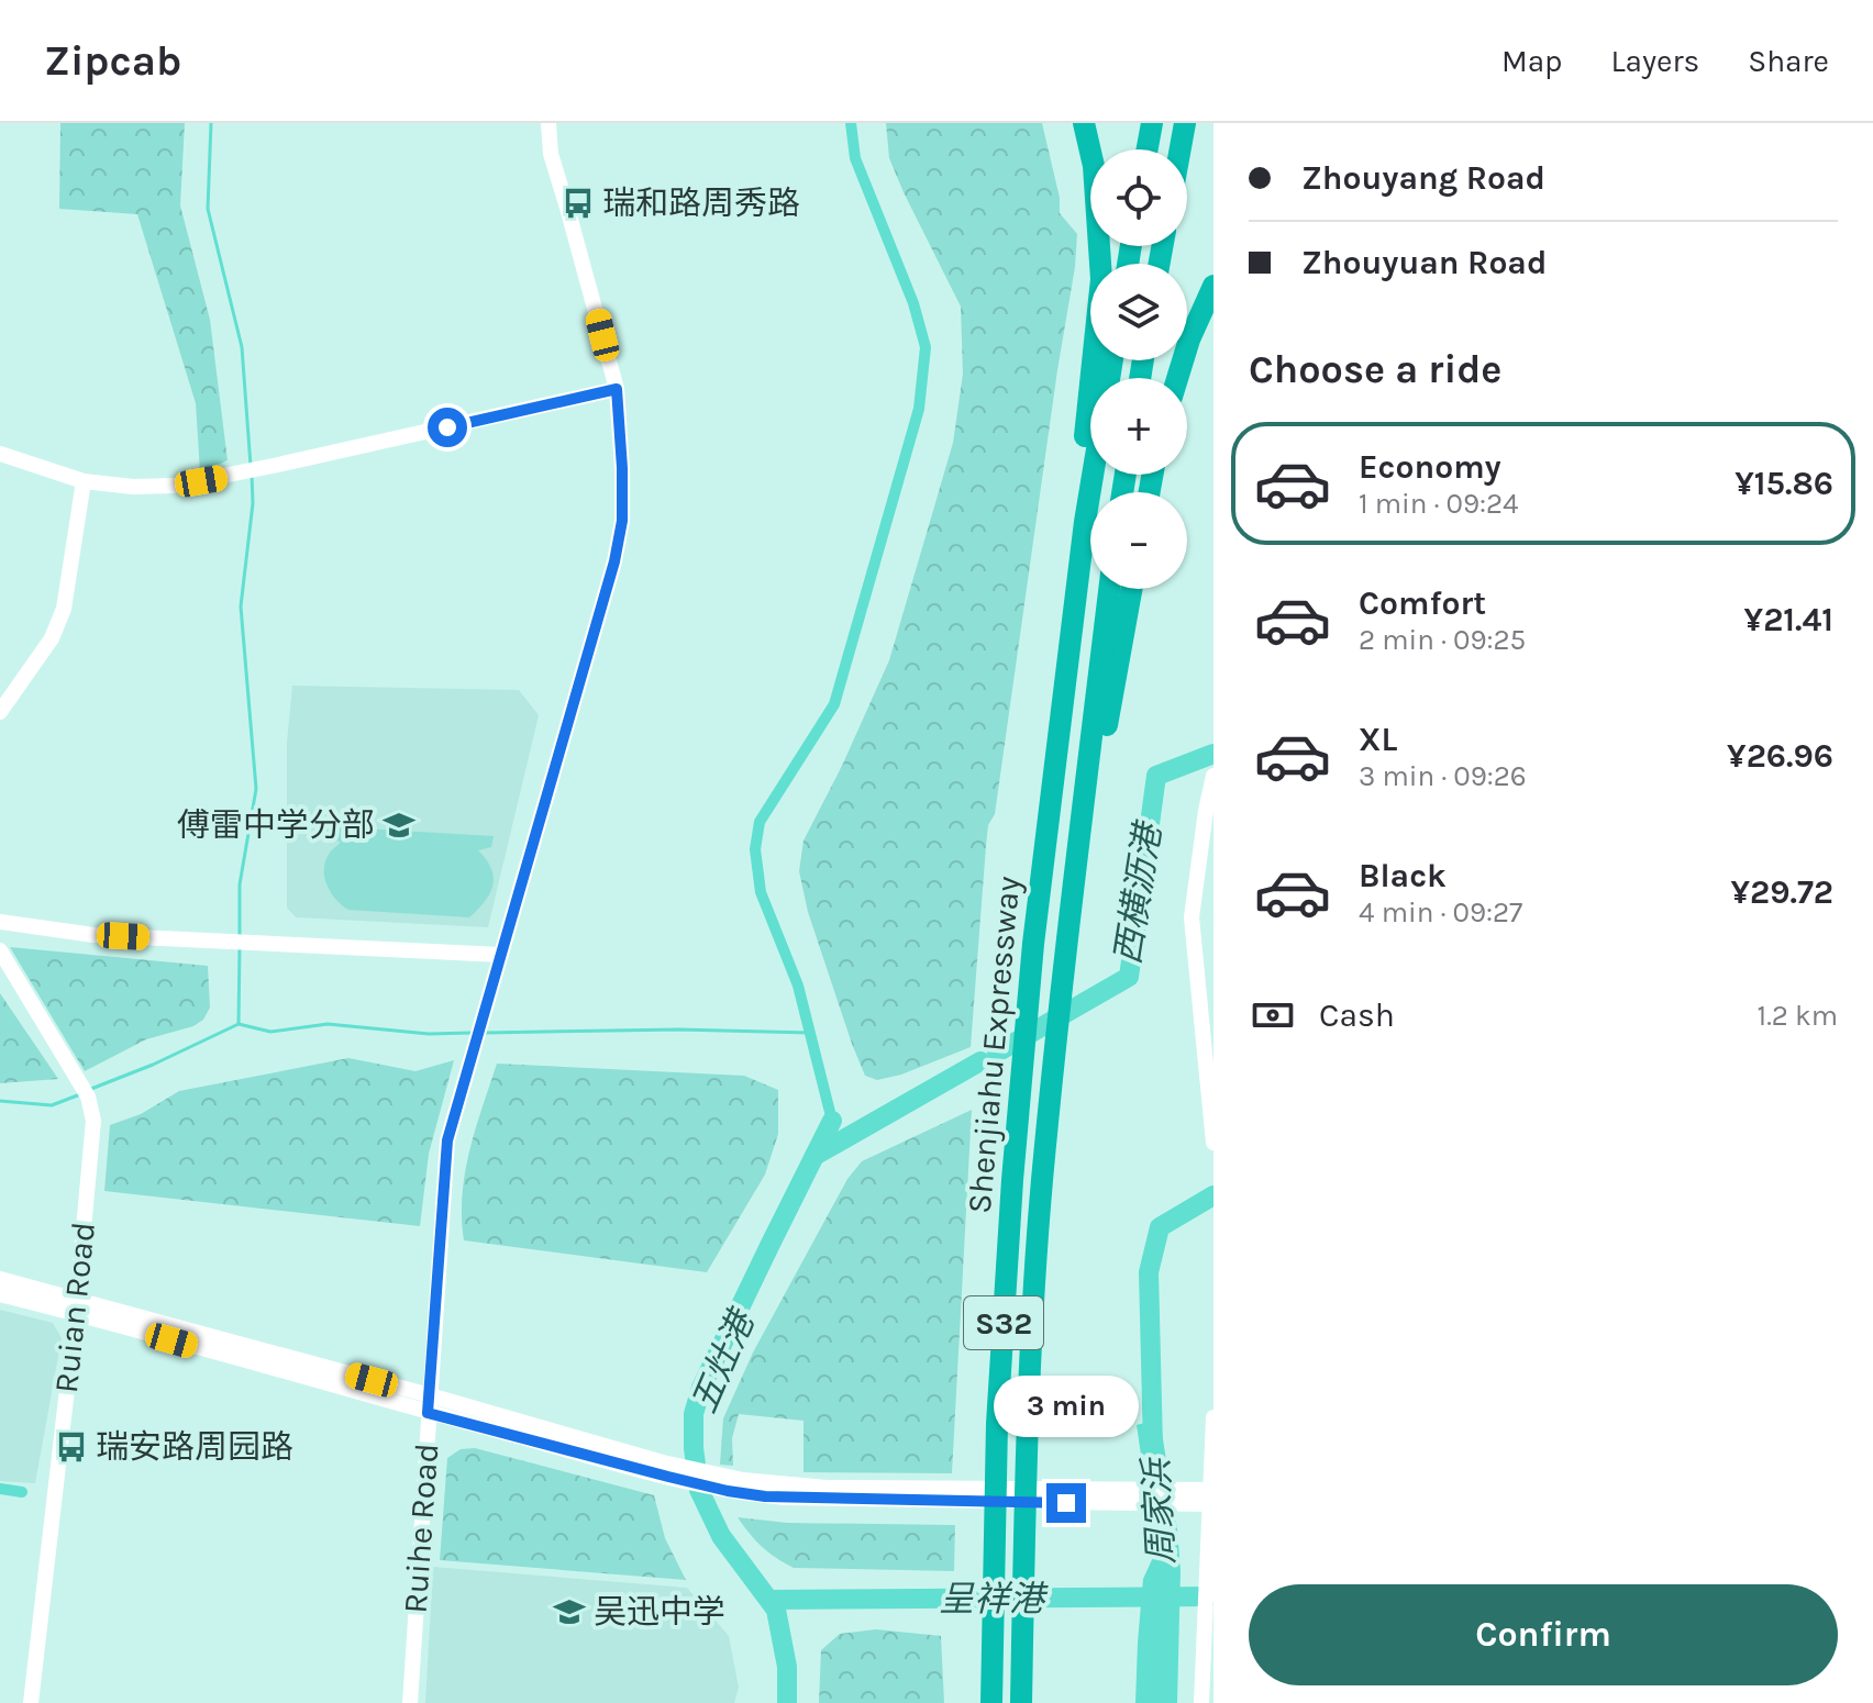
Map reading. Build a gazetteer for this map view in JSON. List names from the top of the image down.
{
  "streets": {
    "highway": ["Shenjiahu Expressway", "S32"],
    "street": ["Ruian Road", "Ruihe Road"]
  },
  "water": [
    "西横沥港",
    "五灶港",
    "周家浜",
    "呈祥港"
  ],
  "places": {
    "bus stop": ["瑞和路周秀路", "瑞安路周园路"],
    "school or university": ["傅雷中学分部", "吴迅中学"]
  },
  "page": {
    "header": "Zipcab",
    "nav": ["Map", "Layers", "Share"],
    "banner": ["Zhouyang Road", "Zhouyuan Road"],
    "map_buttons": ["+", "−"],
    "heading": "Choose a ride",
    "list": [
      {
        "name": "Economy",
        "note": "1 min · 09:24",
        "value": "¥15.86"
      },
      {
        "name": "Comfort",
        "note": "2 min · 09:25",
        "value": "¥21.41"
      },
      {
        "name": "XL",
        "note": "3 min · 09:26",
        "value": "¥26.96"
      },
      {
        "name": "Black",
        "note": "4 min · 09:27",
        "value": "¥29.72"
      }
    ],
    "pay": ["Cash", "1.2 km"],
    "bubble": "3 min",
    "buttons": "Confirm"
  }
}
